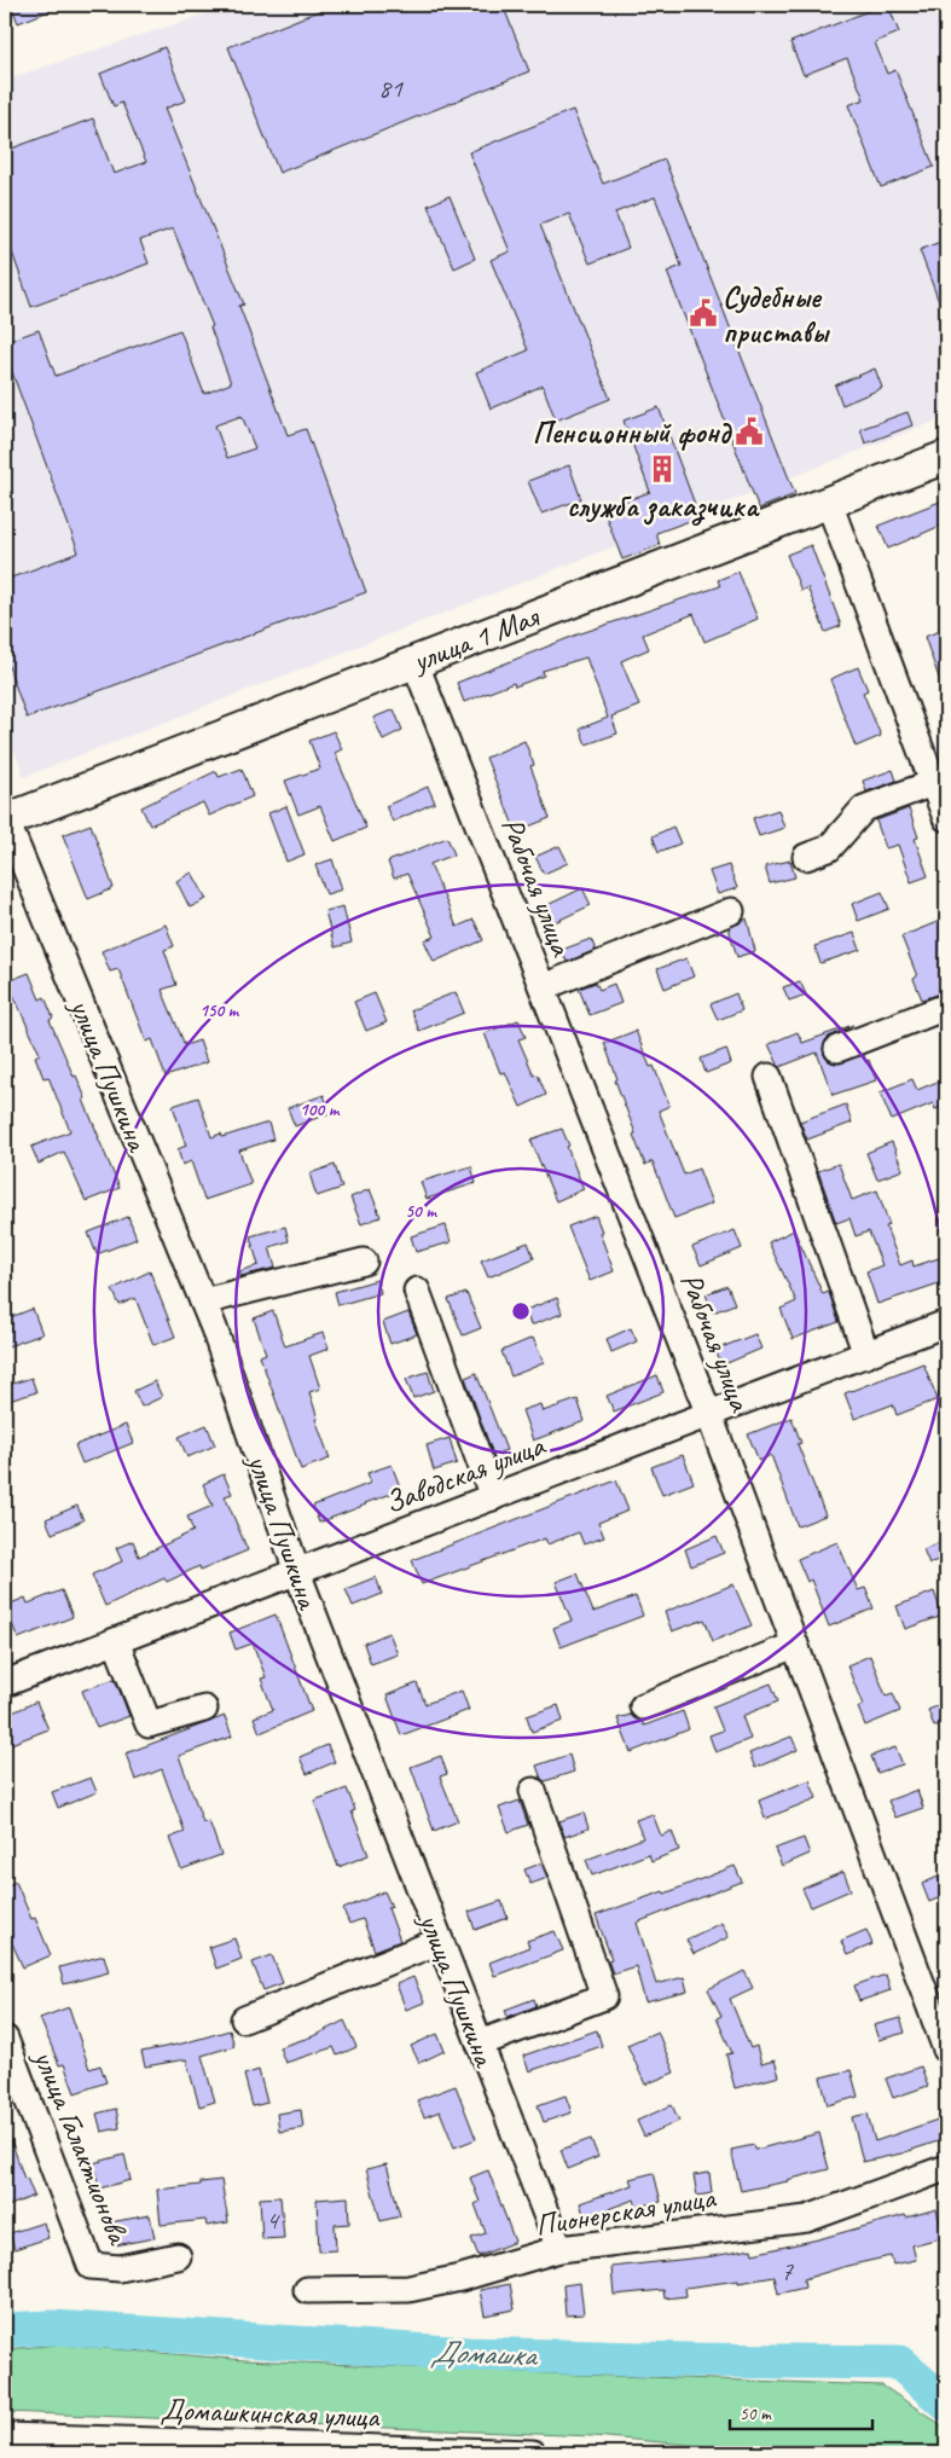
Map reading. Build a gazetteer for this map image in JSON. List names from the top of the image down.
{
  "streets": {
    "main road": ["улица 1 Мая"],
    "street": [
      "Рабочая улица",
      "улица Пушкина",
      "Заводская улица",
      "улица Галактионова",
      "Пионерская улица",
      "Домашкинская улица"
    ]
  },
  "crossings": [
    ["улица 1 Мая", "Рабочая улица"],
    ["улица 1 Мая", "улица Пушкина"],
    ["Рабочая улица", "Заводская улица"],
    ["улица Пушкина", "Заводская улица"],
    ["улица Пушкина", "Пионерская улица"]
  ],
  "water": ["Домашка"],
  "places": {
    "public building": ["Судебные приставы", "Пенсионный фонд"],
    "building": ["служба заказчика"]
  },
  "house_numbers": ["81", "4", "7"],
  "scale_bar": "50 m",
  "rings": ["150 m", "100 m", "50 m"]
}
